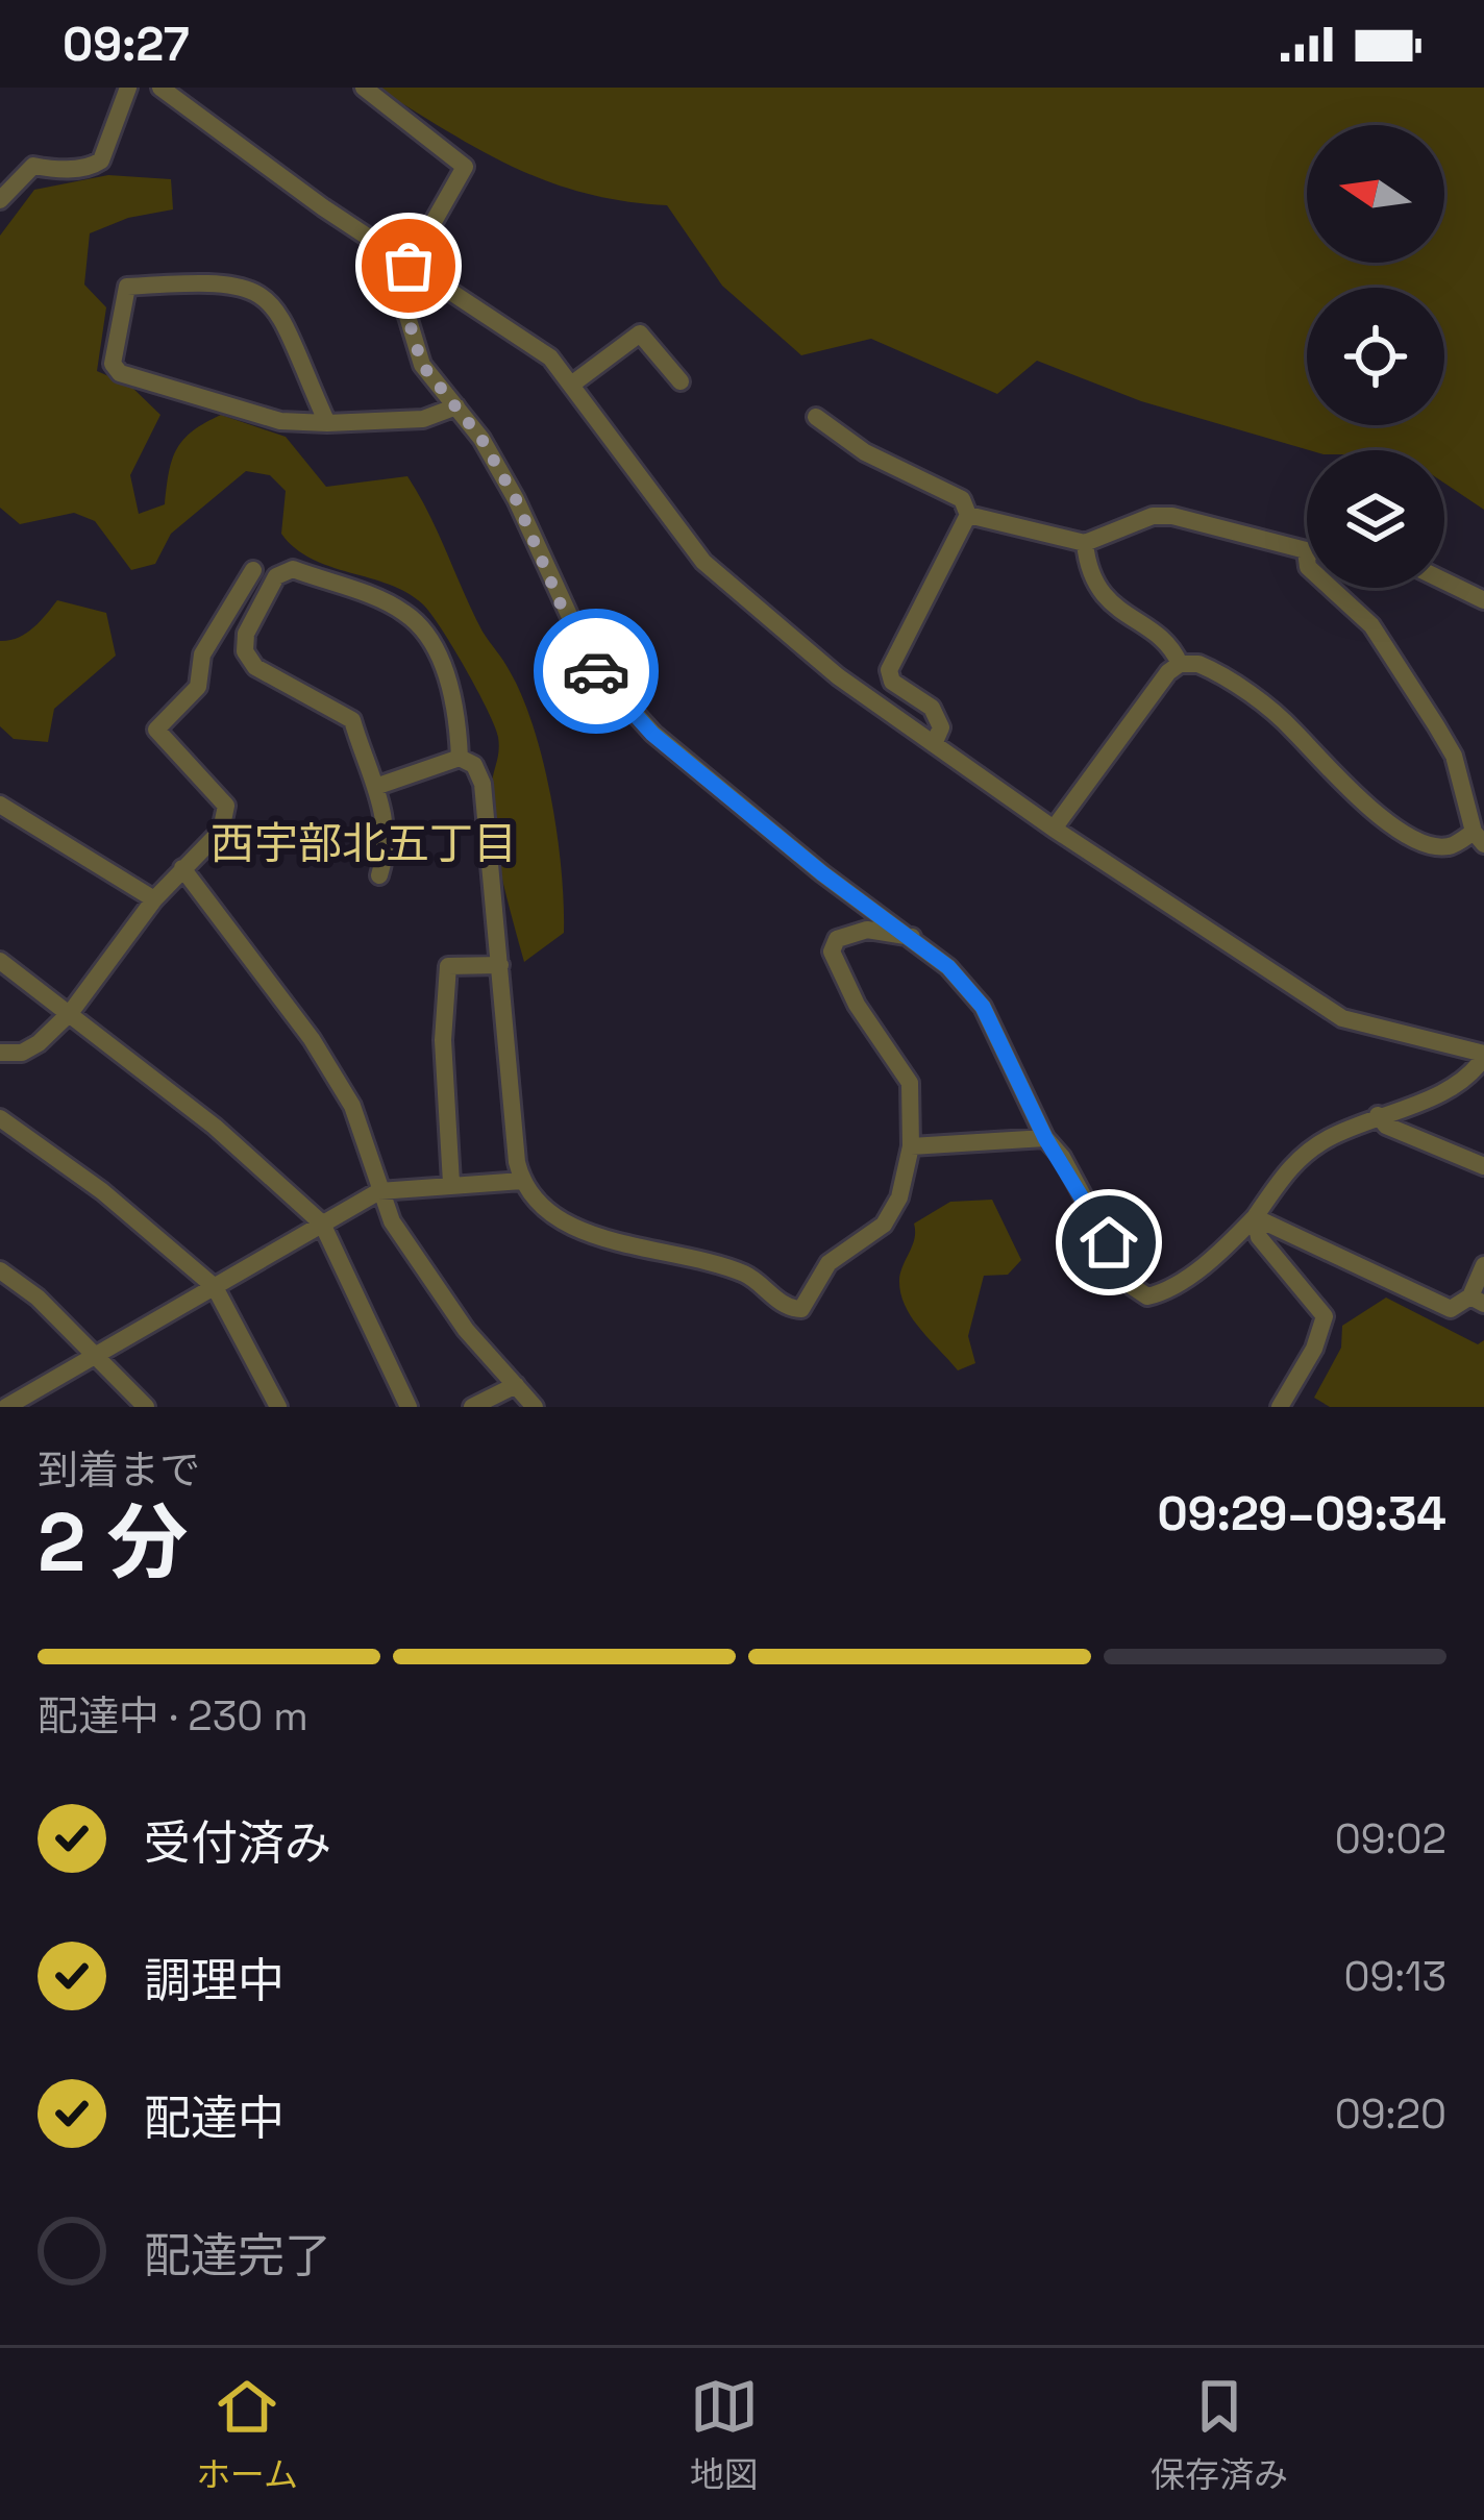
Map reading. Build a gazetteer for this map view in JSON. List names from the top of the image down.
{
  "districts": ["西宇部北五丁目"],
  "north": "left",
  "page": {
    "status": "09:27",
    "heading": ["2 分", "到着まで", "09:29–09:34"],
    "bar": "配達中 · 230 m",
    "list": [
      ["受付済み", "09:02"],
      ["調理中", "09:13"],
      ["配達中", "09:20"],
      "配達完了"
    ],
    "tabs": ["ホーム", "地図", "保存済み"]
  }
}
